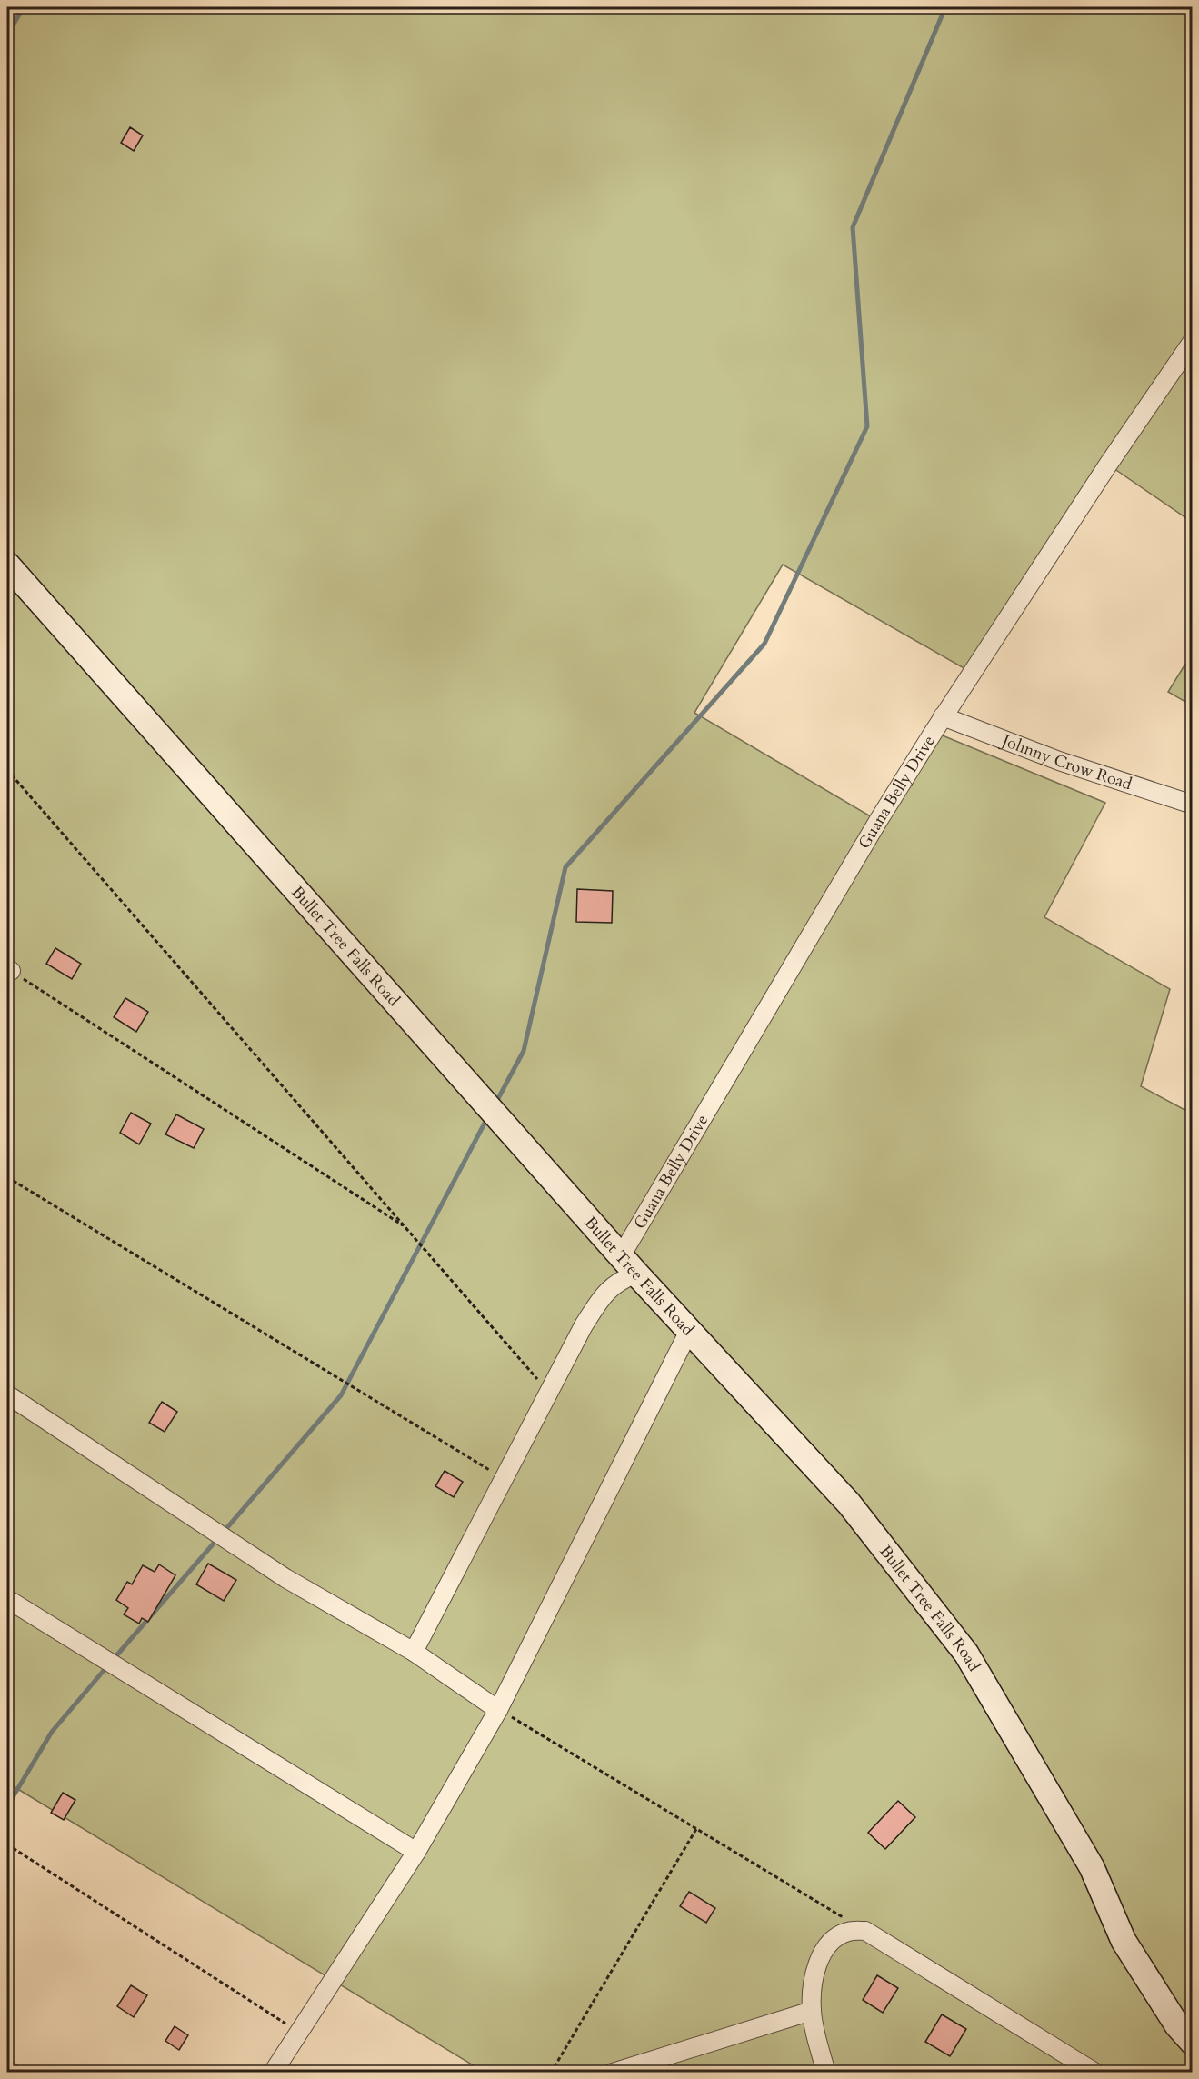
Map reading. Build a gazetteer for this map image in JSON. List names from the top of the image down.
{
  "streets": {
    "main road": ["Bullet Tree Falls Road"],
    "street": ["Johnny Crow Road", "Guana Belly Drive"]
  },
  "crossings": [
    ["Johnny Crow Road", "Guana Belly Drive"],
    ["Guana Belly Drive", "Bullet Tree Falls Road"]
  ]
}
